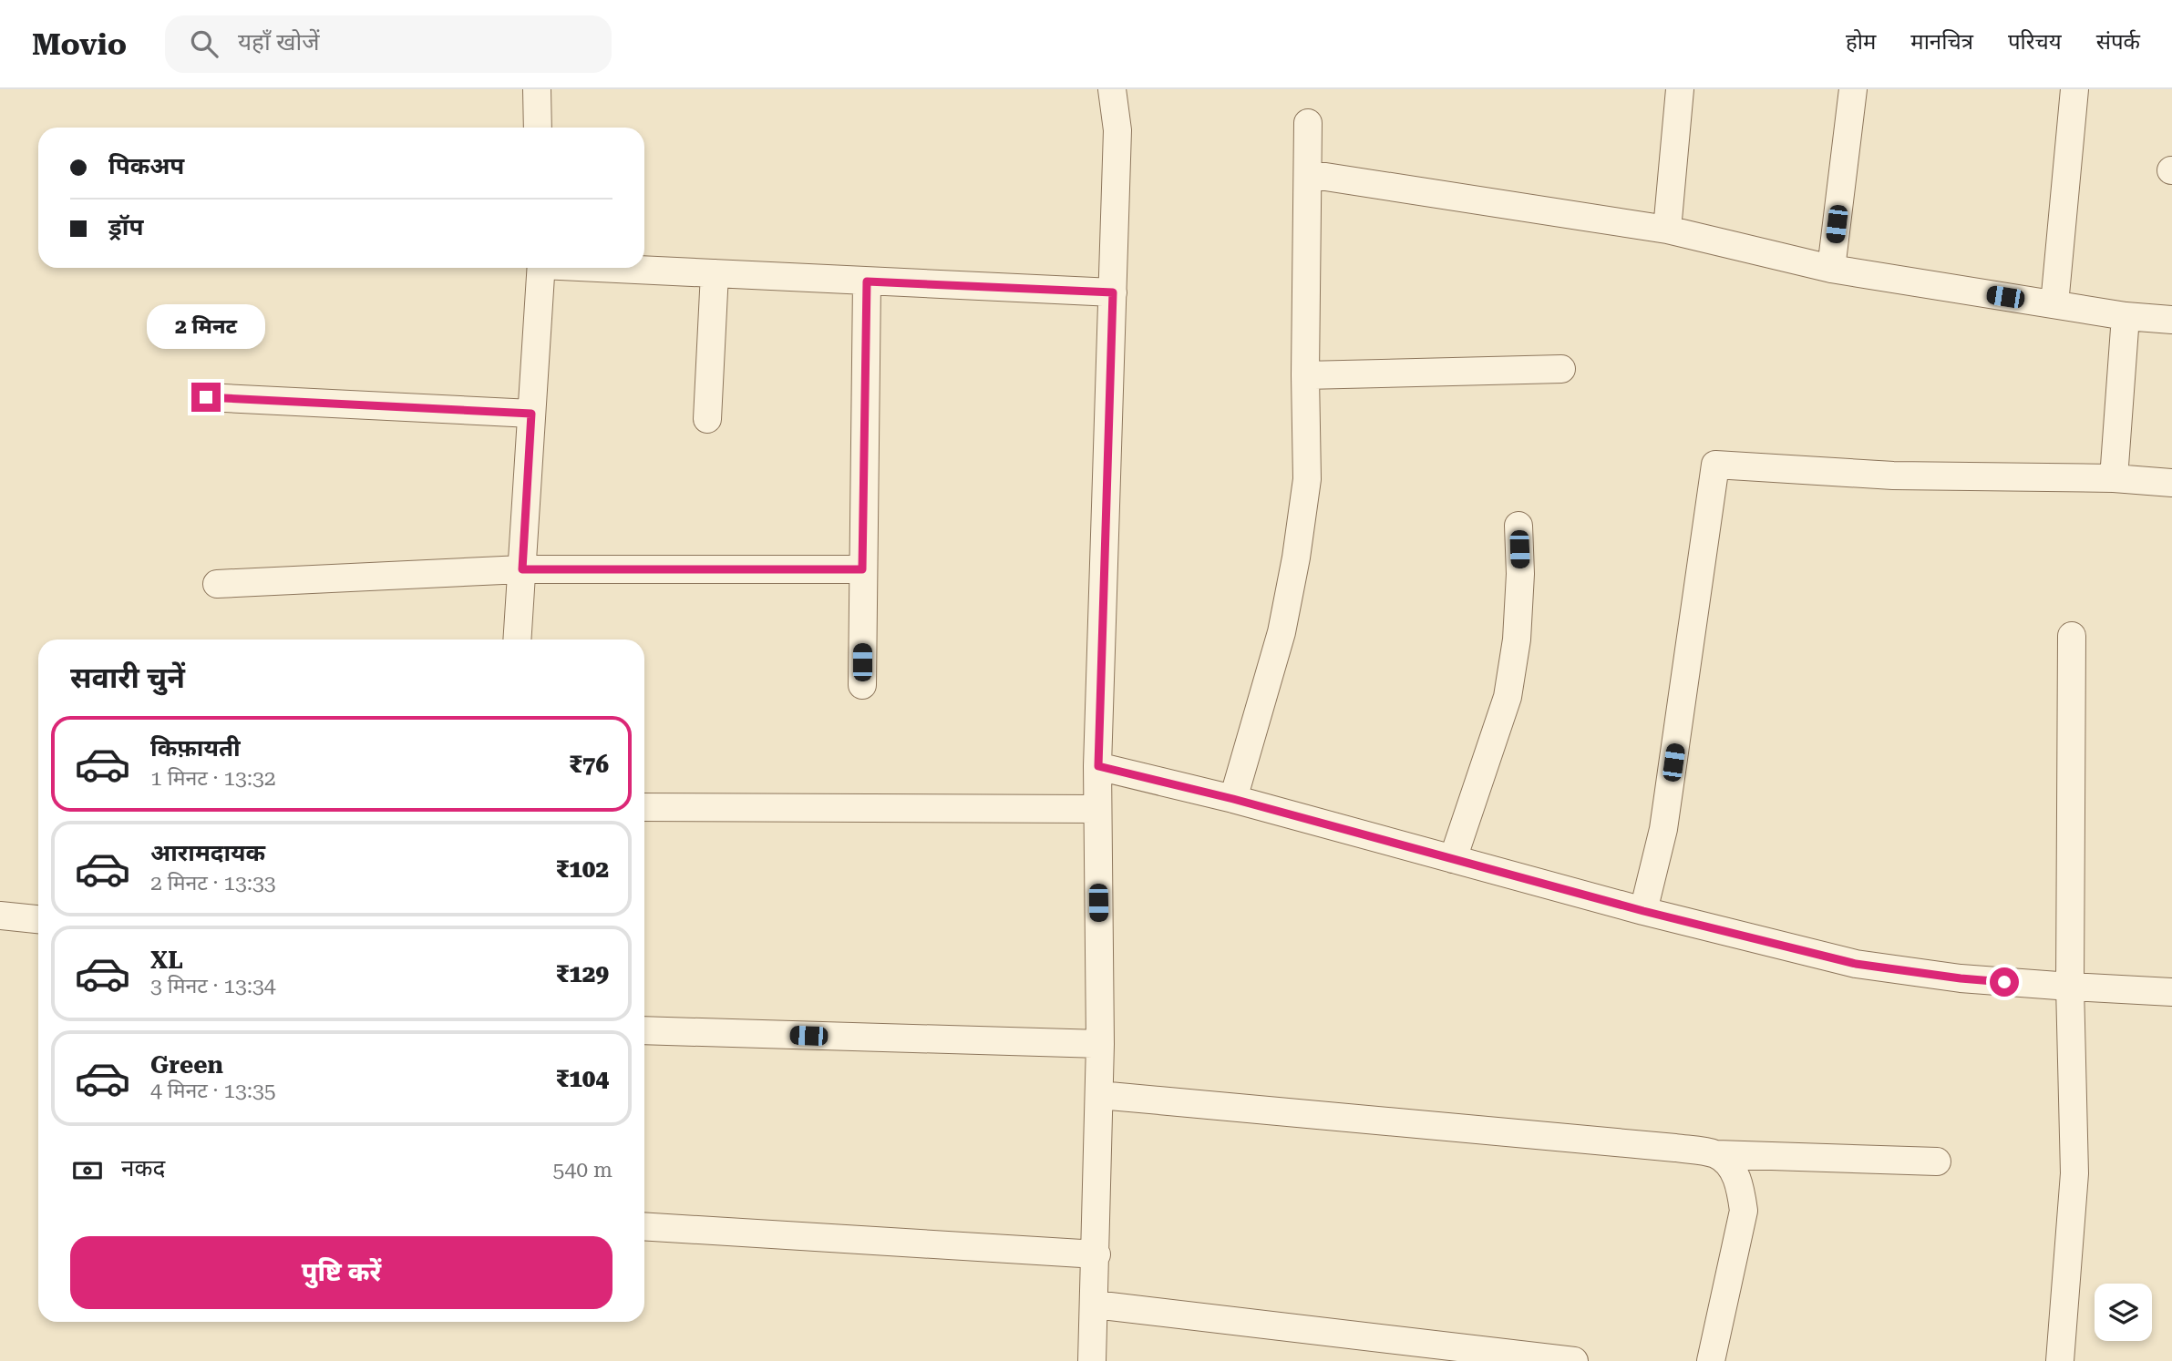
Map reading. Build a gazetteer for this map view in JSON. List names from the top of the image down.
{
  "page": {
    "header": "Movio",
    "search": "यहाँ खोजें",
    "nav": [
      "होम",
      "मानचित्र",
      "परिचय",
      "संपर्क"
    ],
    "banner": ["पिकअप", "ड्रॉप"],
    "bubble": "2 मिनट",
    "heading": "सवारी चुनें",
    "list": [
      {
        "name": "किफ़ायती",
        "note": "1 मिनट · 13:32",
        "value": "₹76"
      },
      {
        "name": "आरामदायक",
        "note": "2 मिनट · 13:33",
        "value": "₹102"
      },
      {
        "name": "XL",
        "note": "3 मिनट · 13:34",
        "value": "₹129"
      },
      {
        "name": "Green",
        "note": "4 मिनट · 13:35",
        "value": "₹104"
      }
    ],
    "pay": ["नकद", "540 m"],
    "buttons": "पुष्टि करें"
  }
}
